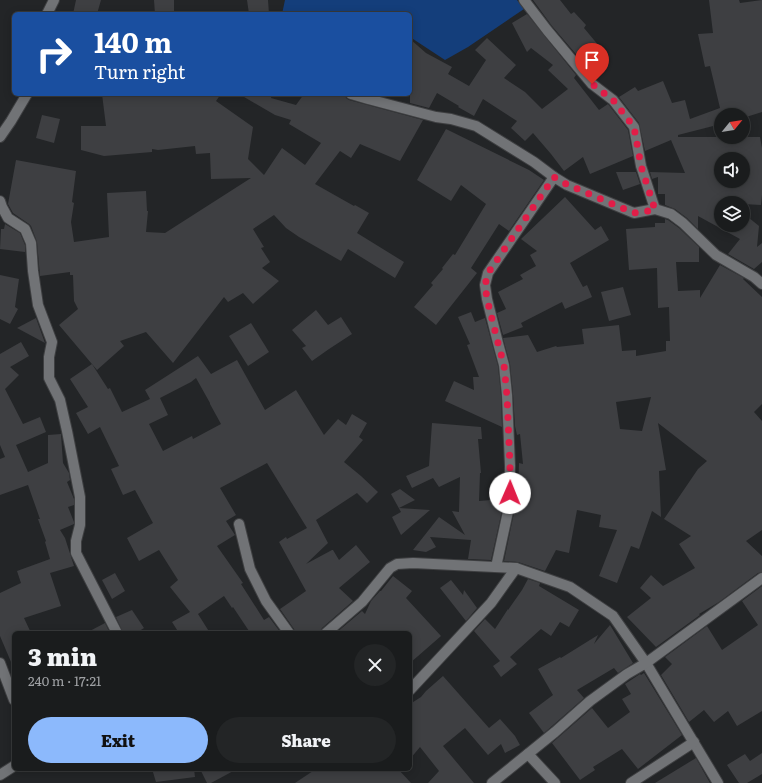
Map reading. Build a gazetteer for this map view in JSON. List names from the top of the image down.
{
  "north": "top right",
  "page": {
    "turn": ["140 m", "Turn right"],
    "heading": ["3 min", "240 m · 17:21"],
    "buttons": ["Exit", "Share"]
  }
}
